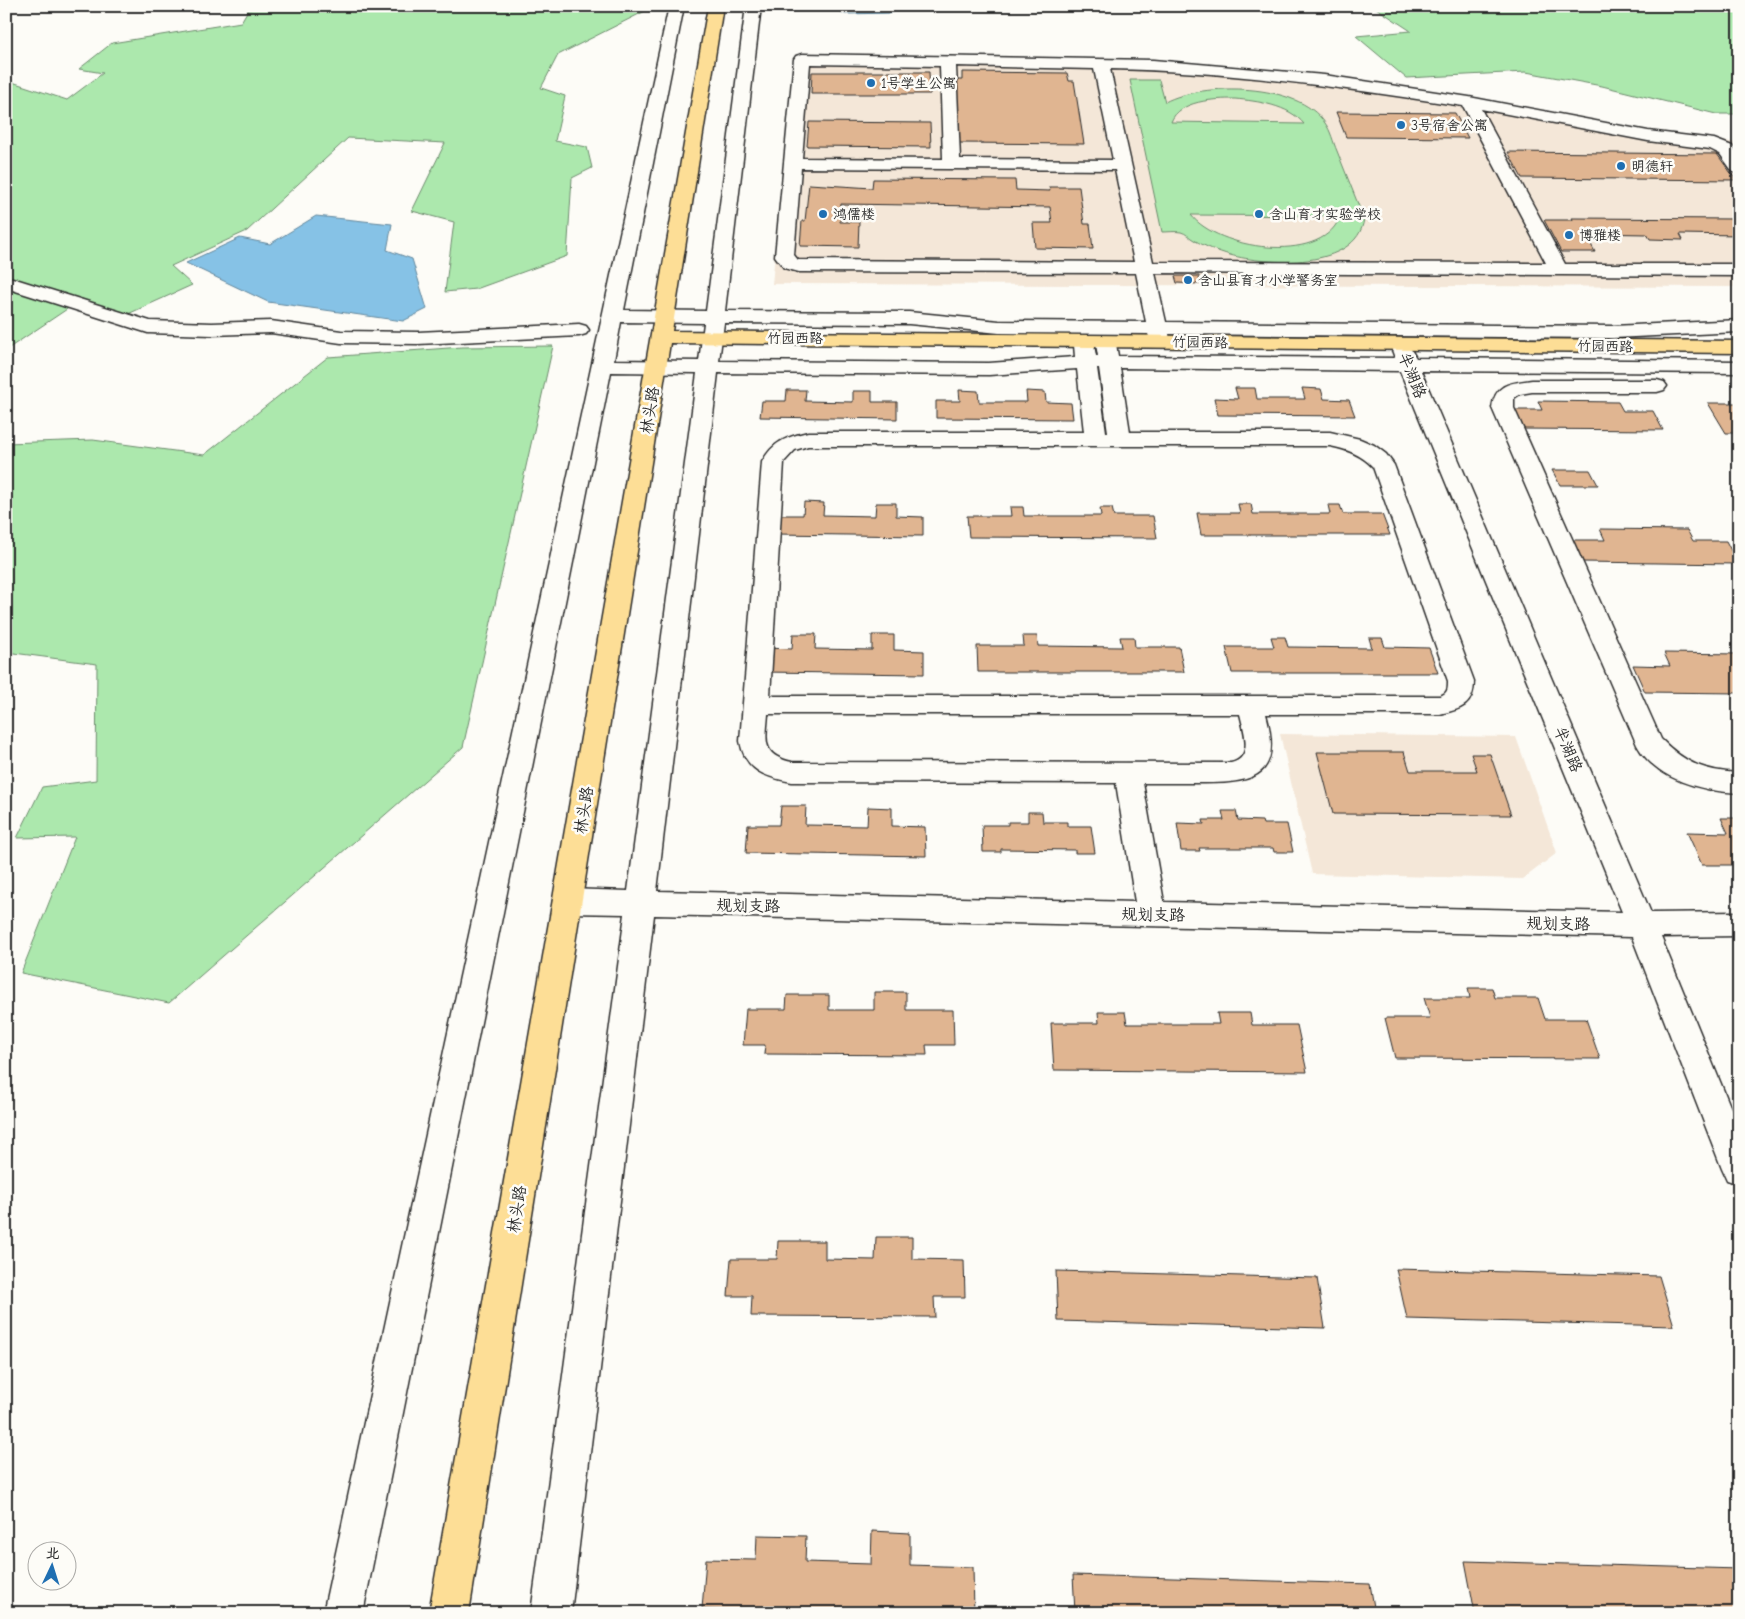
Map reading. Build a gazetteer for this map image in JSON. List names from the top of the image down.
{
  "streets": {
    "main road": ["竹园西路", "林头路"],
    "street": ["半湖路", "规划支路"]
  },
  "crossings": [
    ["竹园西路", "半湖路"],
    ["竹园西路", "林头路"],
    ["半湖路", "规划支路"],
    ["林头路", "规划支路"]
  ],
  "places": [
    "1号学生公寓",
    "3号宿舍公寓",
    "明德轩",
    "鸿儒楼",
    "含山育才实验学校",
    "博雅楼",
    "含山县育才小学警务室"
  ],
  "north": "top"
}
